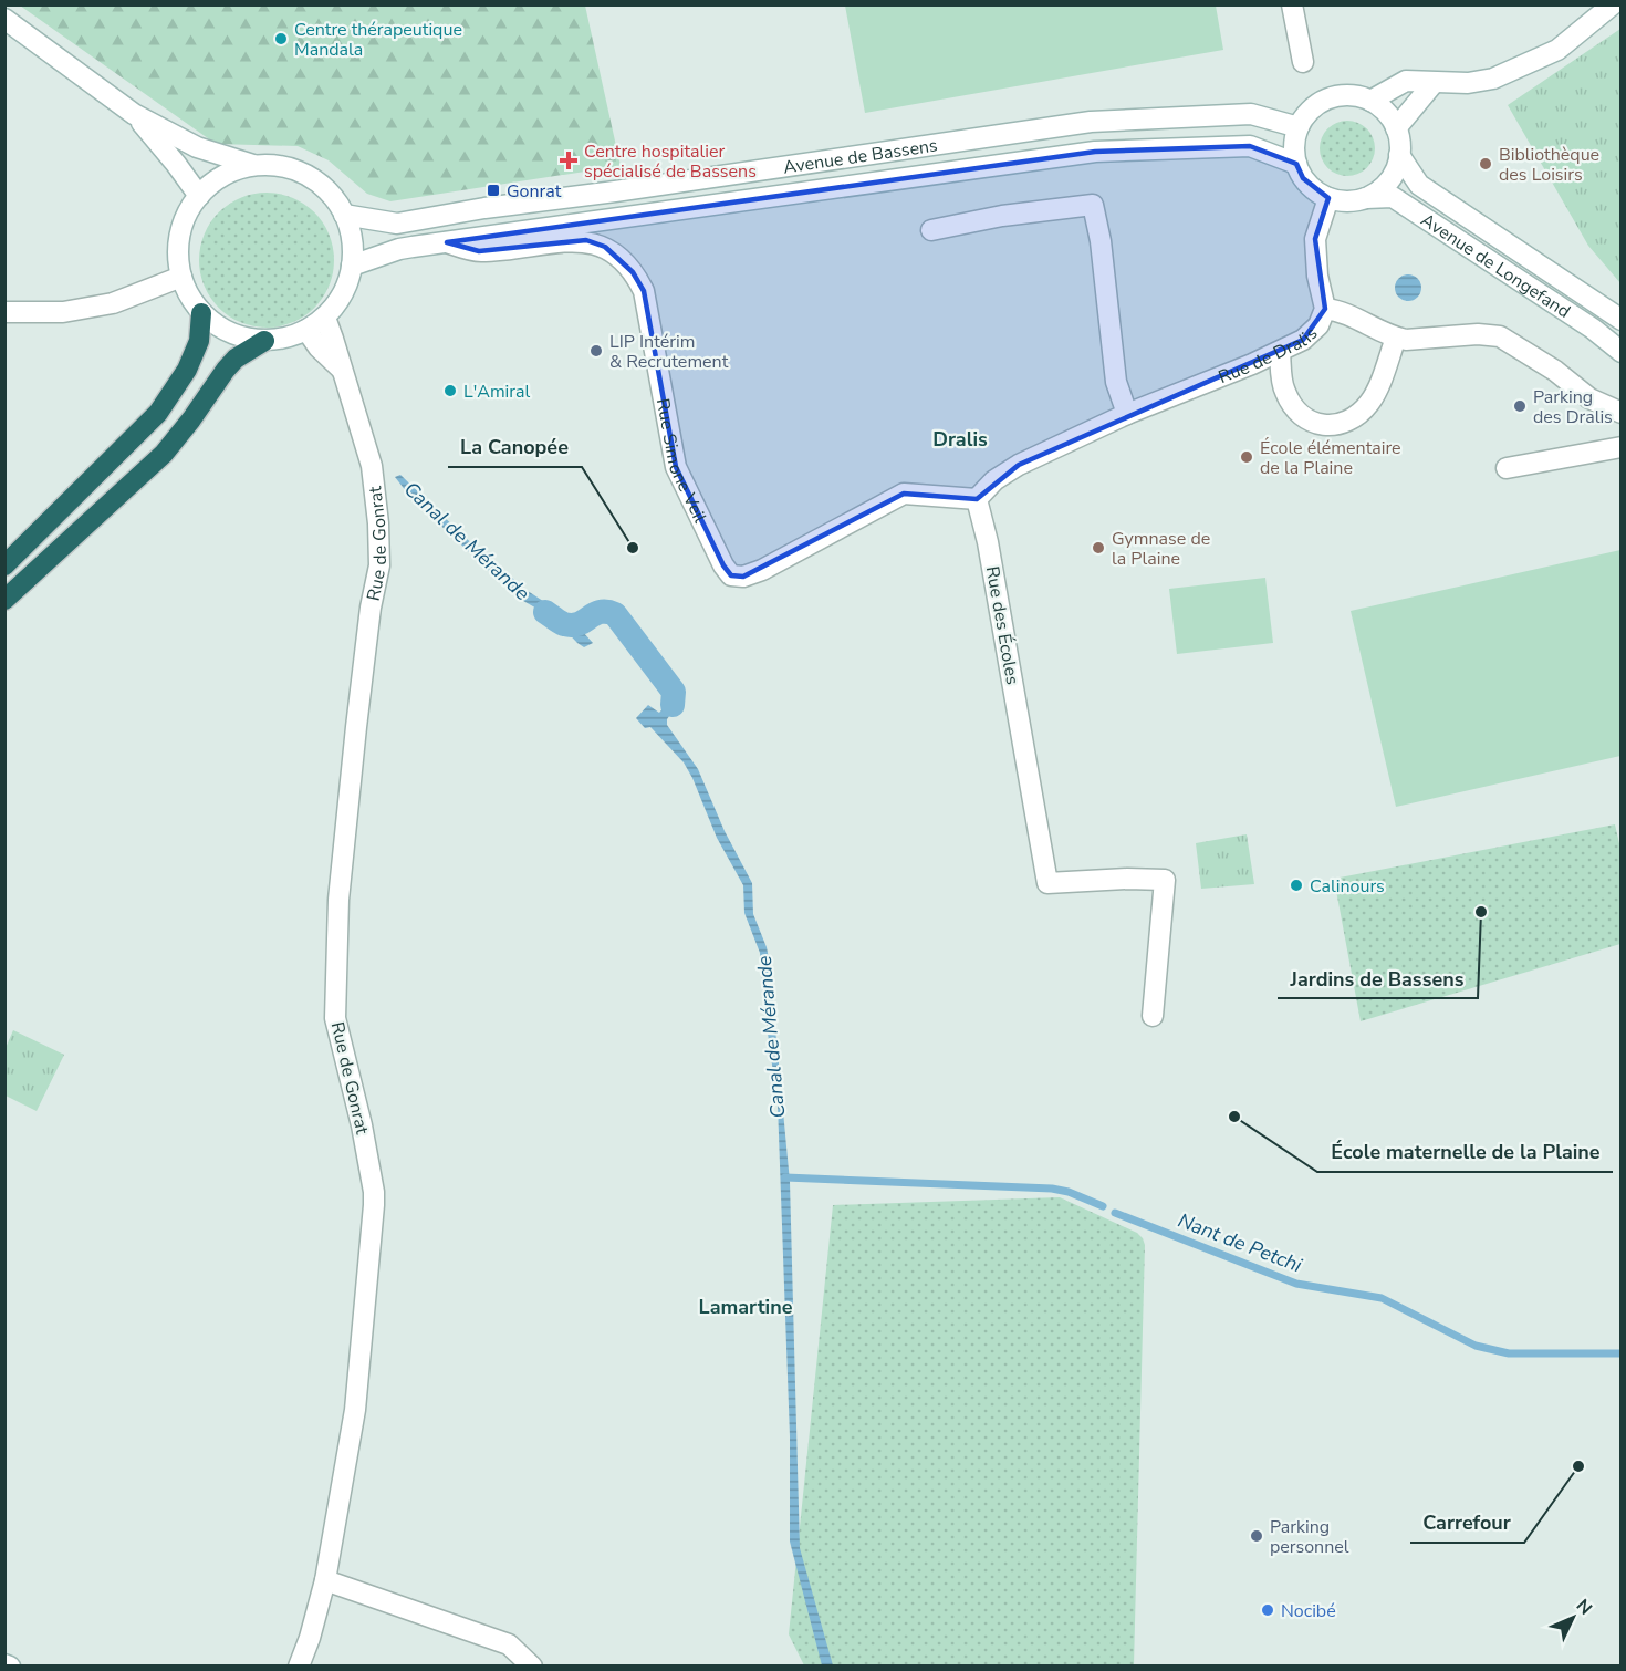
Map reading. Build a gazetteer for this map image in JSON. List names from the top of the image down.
{
  "streets": {
    "street": [
      "Avenue de Bassens",
      "Avenue de Longefand",
      "Rue de Dralis",
      "Rue Simone Veil",
      "Rue de Gonrat",
      "Rue des Écoles"
    ]
  },
  "crossings": [
    ["Avenue de Bassens", "Avenue de Longefand"],
    ["Avenue de Bassens", "Rue de Dralis"],
    ["Avenue de Bassens", "Rue Simone Veil"],
    ["Avenue de Bassens", "Rue de Gonrat"],
    ["Avenue de Longefand", "Rue de Dralis"],
    ["Rue Simone Veil", "Rue des Écoles"]
  ],
  "districts": ["Dralis", "Lamartine"],
  "water": ["Canal de Mérande", "Nant de Petchi"],
  "places": {
    "other": [
      "Centre thérapeutique Mandala",
      "Bibliothèque des Loisirs",
      "LIP Intérim & Recrutement",
      "L'Amiral",
      "Parking des Dralis",
      "École élémentaire de la Plaine",
      "La Canopée",
      "Gymnase de la Plaine",
      "Calinours",
      "Jardins de Bassens",
      "École maternelle de la Plaine",
      "Carrefour",
      "Parking personnel",
      "Nocibé"
    ],
    "health": ["Centre hospitalier spécialisé de Bassens"],
    "transit": ["Gonrat"]
  },
  "north": "top right"
}
